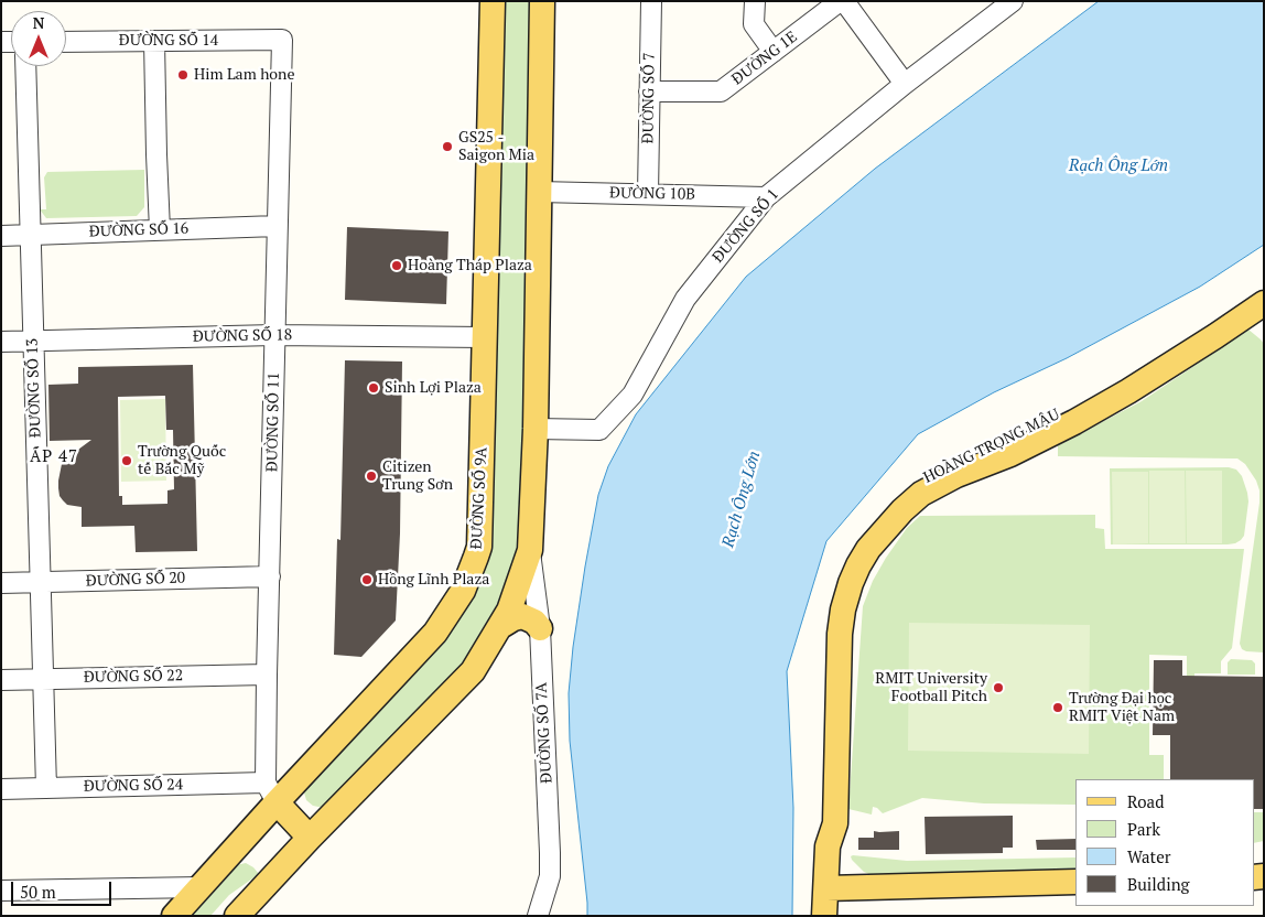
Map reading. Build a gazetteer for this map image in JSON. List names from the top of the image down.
{
  "streets": {
    "main road": ["HOÀNG TRỌNG MẬU", "ĐƯỜNG SỐ 9A"],
    "street": [
      "ĐƯỜNG SỐ 14",
      "ĐƯỜNG 1E",
      "ĐƯỜNG SỐ 7",
      "ĐƯỜNG 10B",
      "ĐƯỜNG SỐ 1",
      "ĐƯỜNG SỐ 16",
      "ĐƯỜNG SỐ 18",
      "ĐƯỜNG SỐ 13",
      "ĐƯỜNG SỐ 11",
      "ĐƯỜNG SỐ 20",
      "ĐƯỜNG SỐ 22",
      "ĐƯỜNG SỐ 7A",
      "ĐƯỜNG SỐ 24"
    ]
  },
  "crossings": [
    ["ĐƯỜNG SỐ 14", "ĐƯỜNG SỐ 11"],
    ["ĐƯỜNG 1E", "ĐƯỜNG SỐ 7"],
    ["ĐƯỜNG SỐ 7", "ĐƯỜNG 10B"],
    ["ĐƯỜNG 10B", "ĐƯỜNG SỐ 1"],
    ["ĐƯỜNG SỐ 16", "ĐƯỜNG SỐ 13"],
    ["ĐƯỜNG SỐ 16", "ĐƯỜNG SỐ 11"],
    ["ĐƯỜNG SỐ 18", "ĐƯỜNG SỐ 13"],
    ["ĐƯỜNG SỐ 18", "ĐƯỜNG SỐ 11"],
    ["ĐƯỜNG SỐ 18", "ĐƯỜNG SỐ 9A"],
    ["ĐƯỜNG SỐ 13", "ĐƯỜNG SỐ 20"],
    ["ĐƯỜNG SỐ 13", "ĐƯỜNG SỐ 22"],
    ["ĐƯỜNG SỐ 13", "ĐƯỜNG SỐ 24"],
    ["ĐƯỜNG SỐ 11", "ĐƯỜNG SỐ 9A"],
    ["ĐƯỜNG SỐ 11", "ĐƯỜNG SỐ 20"],
    ["ĐƯỜNG SỐ 11", "ĐƯỜNG SỐ 22"],
    ["ĐƯỜNG SỐ 11", "ĐƯỜNG SỐ 24"],
    ["ĐƯỜNG SỐ 9A", "ĐƯỜNG SỐ 24"]
  ],
  "districts": ["ẤP 47"],
  "water": ["Rạch Ông Lớn"],
  "places": [
    "Him Lam hone",
    "GS25 - Saigon Mia",
    "Hoàng Tháp Plaza",
    "Sinh Lợi Plaza",
    "Trường Quốc tế Bắc Mỹ",
    "Citizen Trung Sơn",
    "Hồng Lĩnh Plaza",
    "RMIT University Football Pitch",
    "Trường Đại học RMIT Việt Nam"
  ],
  "legend": [
    "Road",
    "Park",
    "Water",
    "Building"
  ],
  "scale_bar": "50 m",
  "north": "top"
}
